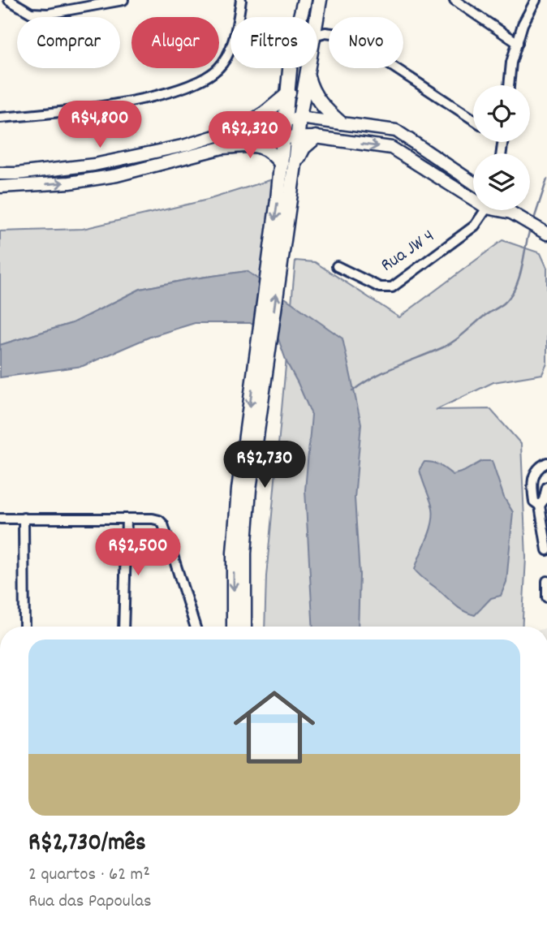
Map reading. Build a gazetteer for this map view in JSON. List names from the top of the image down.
{
  "streets": {
    "street": ["Rua JW 4"]
  },
  "page": {
    "chip": [
      "Comprar",
      "Alugar",
      "Filtros",
      "Novo"
    ],
    "price": [
      "R$4,800",
      "R$2,320",
      "R$2,730",
      "R$2,500"
    ],
    "list": [
      {
        "name": "R$2,730/mês",
        "note": "2 quartos · 62 m² · Rua das Papoulas"
      }
    ]
  }
}
